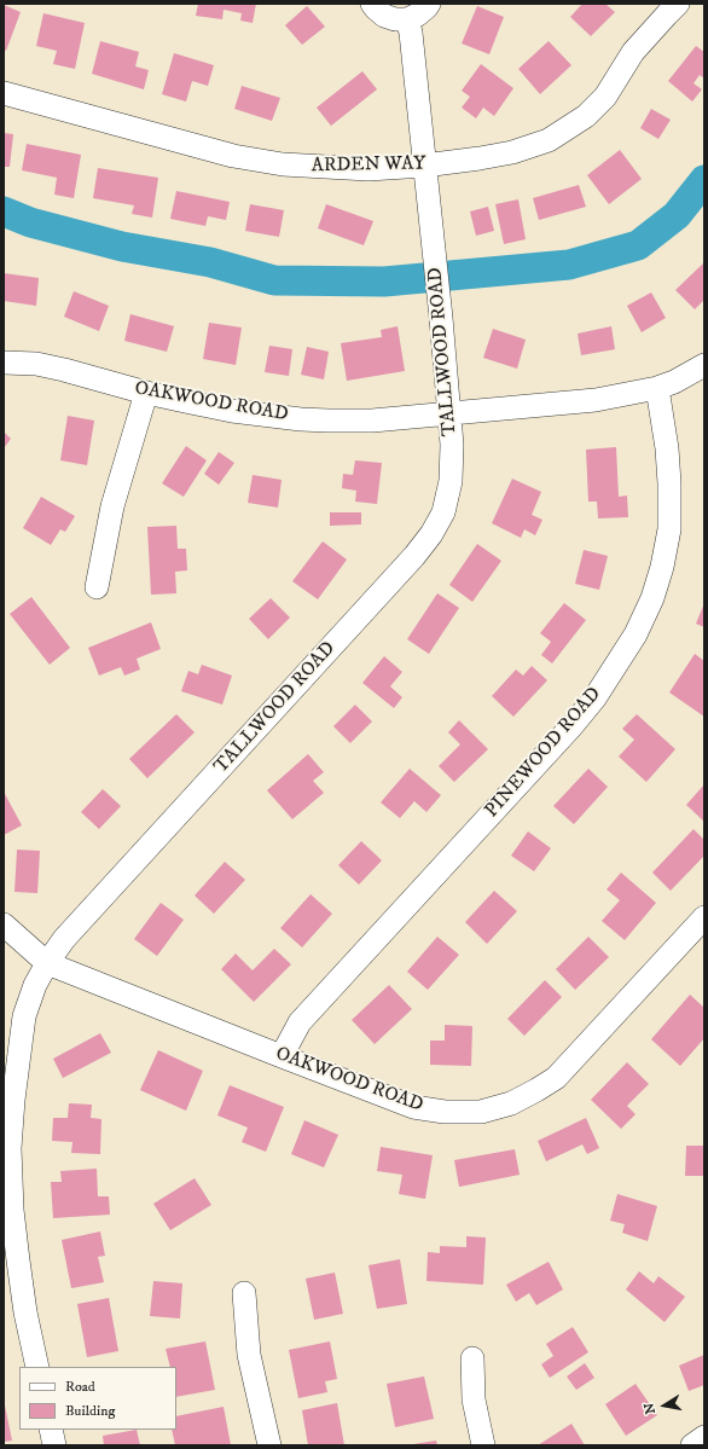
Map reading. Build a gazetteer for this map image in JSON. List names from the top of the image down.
{
  "streets": {
    "street": [
      "ARDEN WAY",
      "TALLWOOD ROAD",
      "OAKWOOD ROAD",
      "PINEWOOD ROAD"
    ]
  },
  "crossings": [
    ["ARDEN WAY", "TALLWOOD ROAD"],
    ["TALLWOOD ROAD", "OAKWOOD ROAD"],
    ["OAKWOOD ROAD", "PINEWOOD ROAD"]
  ],
  "legend": ["Road", "Building"],
  "north": "left"
}
